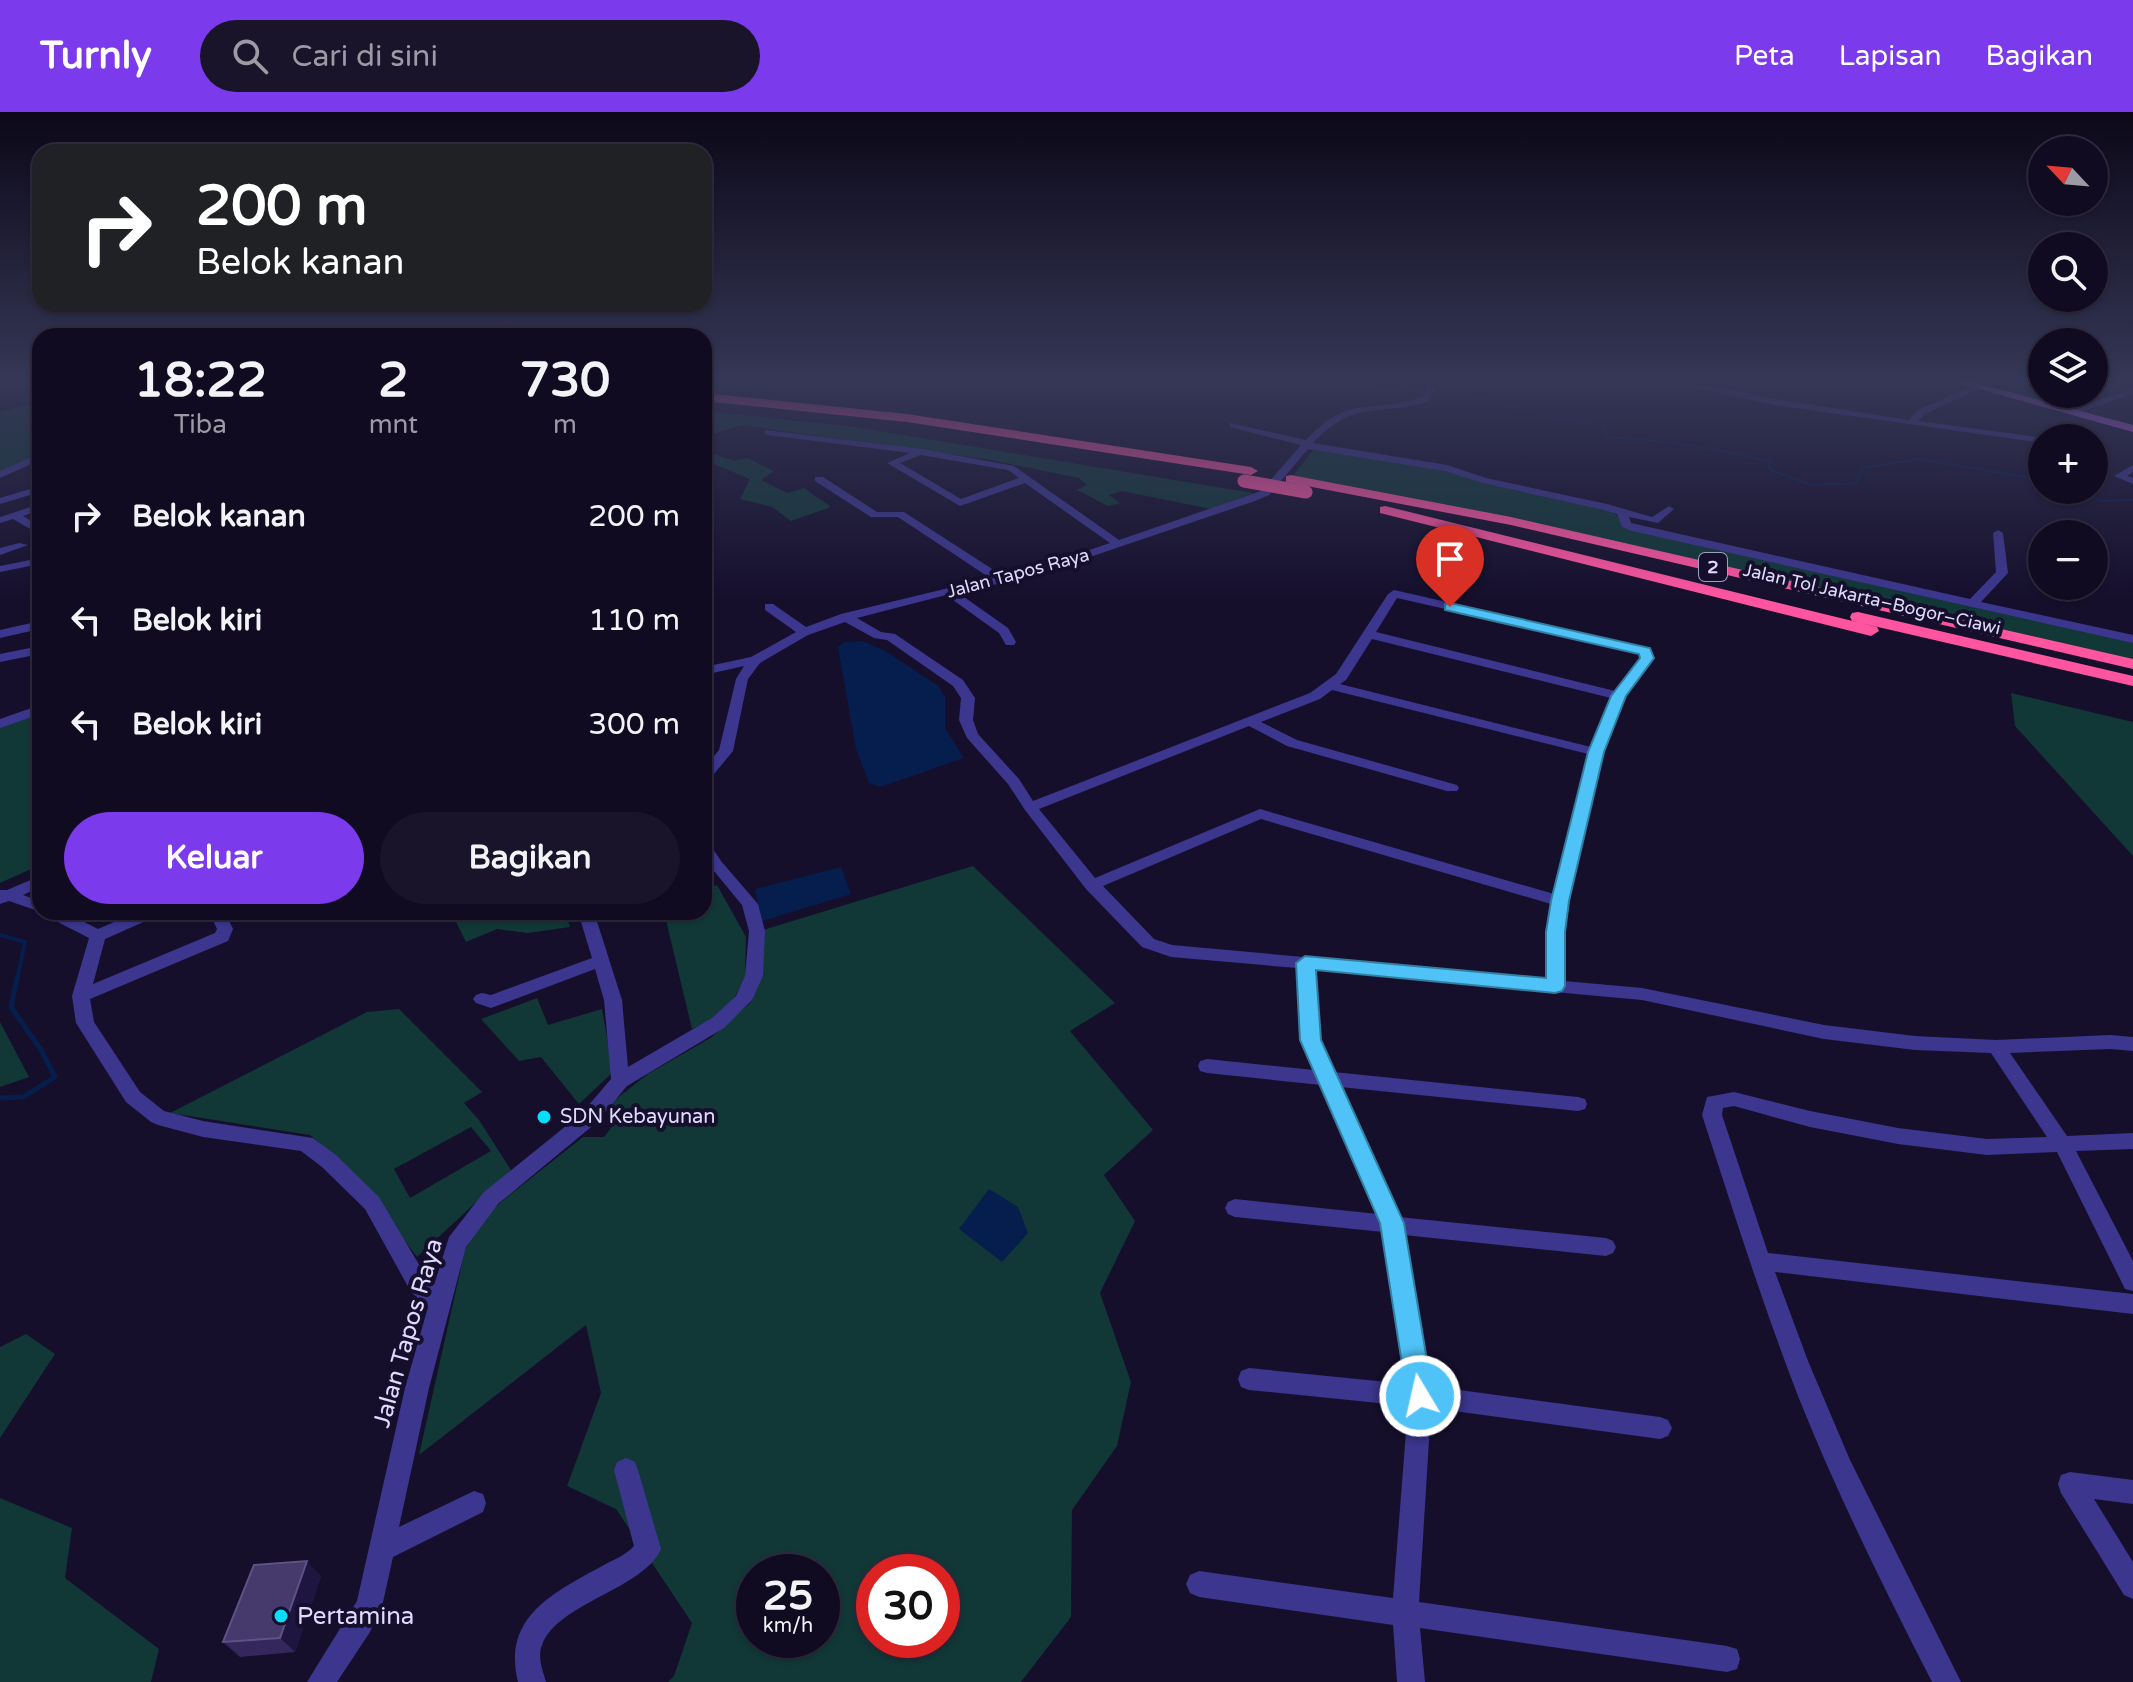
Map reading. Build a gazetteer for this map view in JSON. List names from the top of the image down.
{
  "streets": {
    "highway": ["2", "Jalan Tol Jakarta–Bogor–Ciawi"],
    "street": ["Jalan Tapos Raya"]
  },
  "places": ["SDN Kebayunan", "Pertamina"],
  "north": "top left",
  "page": {
    "header": "Turnly",
    "search": "Cari di sini",
    "nav": ["Peta", "Lapisan", "Bagikan"],
    "map_buttons": ["+", "−"],
    "turn": ["200 m", "Belok kanan"],
    "eta": [
      "18:22",
      "Tiba",
      "2",
      "mnt",
      "730",
      "m"
    ],
    "list": [
      {
        "name": "Belok kanan",
        "value": "200 m"
      },
      {
        "name": "Belok kiri",
        "value": "110 m"
      },
      {
        "name": "Belok kiri",
        "value": "300 m"
      }
    ],
    "buttons": ["Keluar", "Bagikan"],
    "speed": "25 km/h",
    "limit": "30"
  }
}
